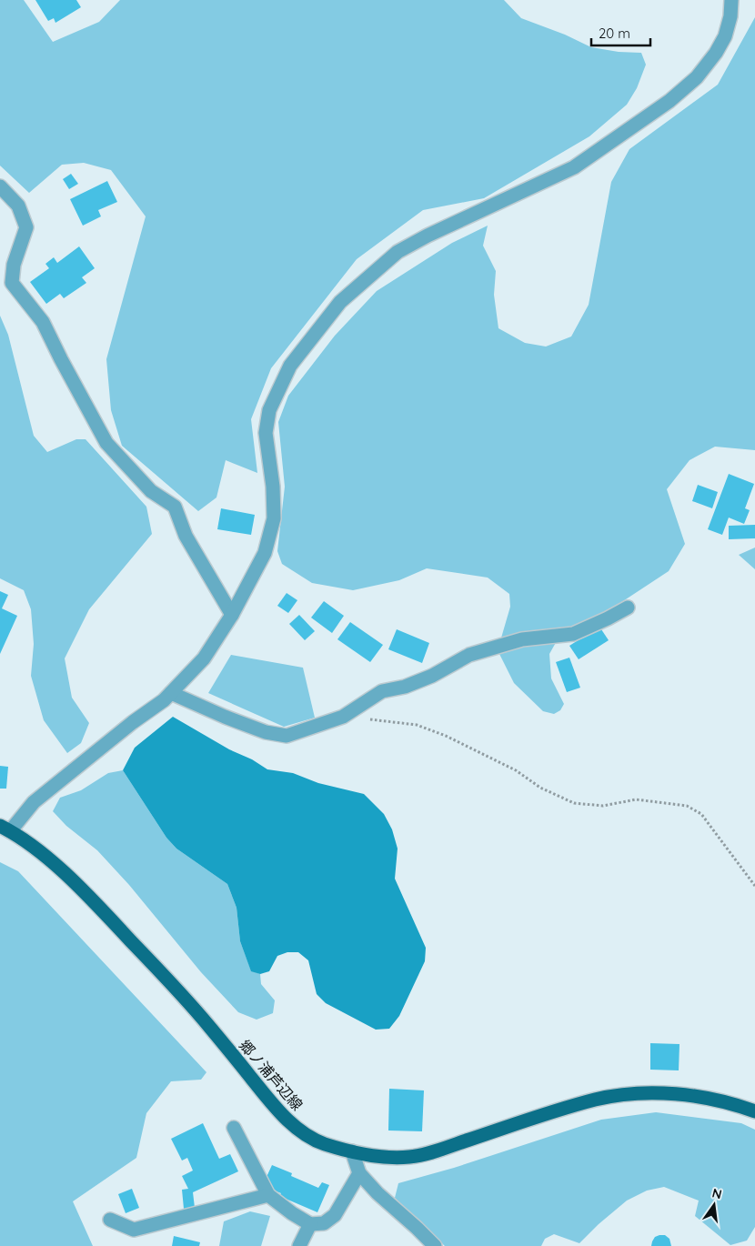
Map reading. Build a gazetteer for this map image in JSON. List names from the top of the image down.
{
  "streets": {
    "main road": ["郷ノ浦芦辺線"]
  },
  "scale_bar": "20 m",
  "north": "top"
}
